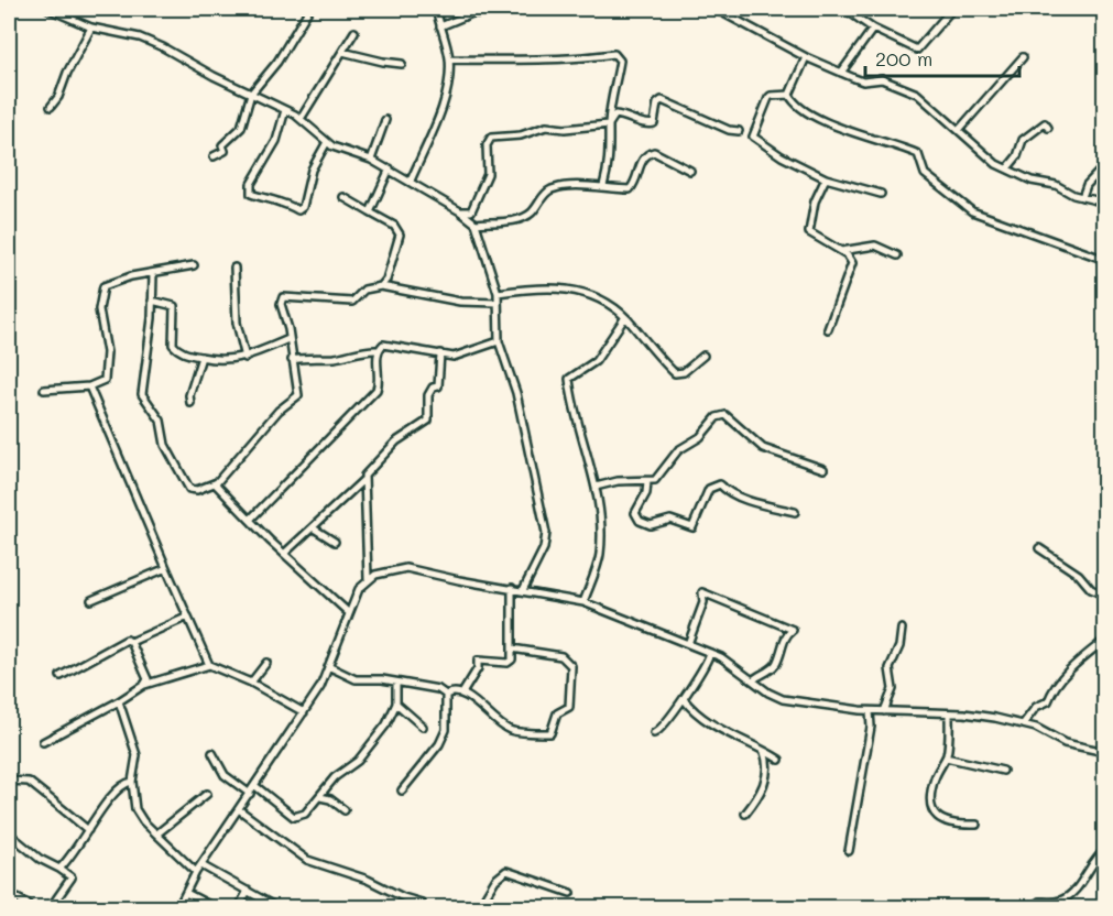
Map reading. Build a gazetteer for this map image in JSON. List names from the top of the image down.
{
  "scale_bar": "200 m"
}
